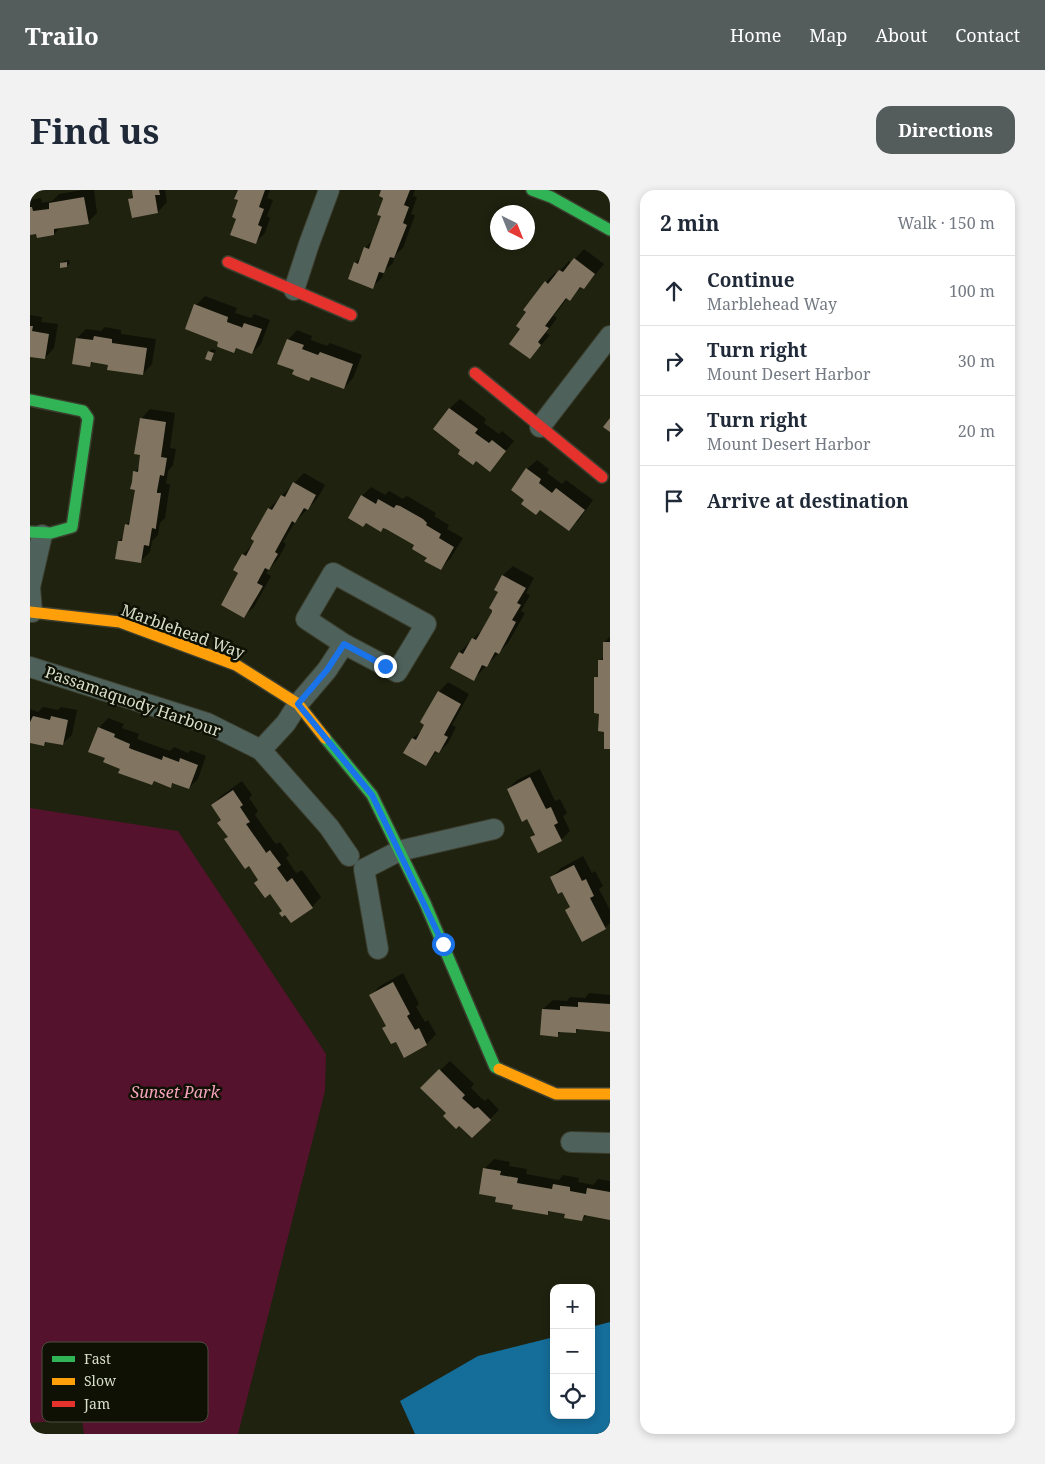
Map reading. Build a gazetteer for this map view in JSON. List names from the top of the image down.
{
  "streets": {
    "street": ["Marblehead Way", "Passamaquody Harbour"]
  },
  "parks": ["Sunset Park"],
  "legend": ["Fast", "Slow", "Jam"],
  "north": "bottom right",
  "page": {
    "header": "Trailo",
    "nav": [
      "Home",
      "Map",
      "About",
      "Contact"
    ],
    "buttons": "Directions",
    "title": "Find us",
    "heading": ["2 min", "Walk · 150 m"],
    "list": [
      ["Continue", "Marblehead Way", "100 m"],
      ["Turn right", "Mount Desert Harbor", "30 m"],
      ["Turn right", "Mount Desert Harbor", "20 m"],
      "Arrive at destination"
    ],
    "map_buttons": ["+", "−"]
  }
}
